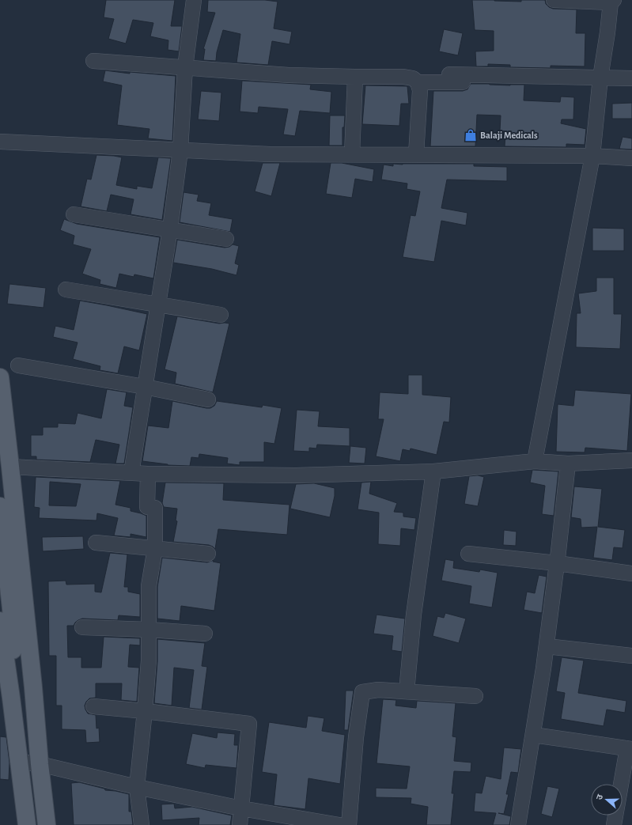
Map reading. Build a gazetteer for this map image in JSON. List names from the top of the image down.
{
  "places": {
    "shop": ["Balaji Medicals"]
  },
  "north": "left"
}
